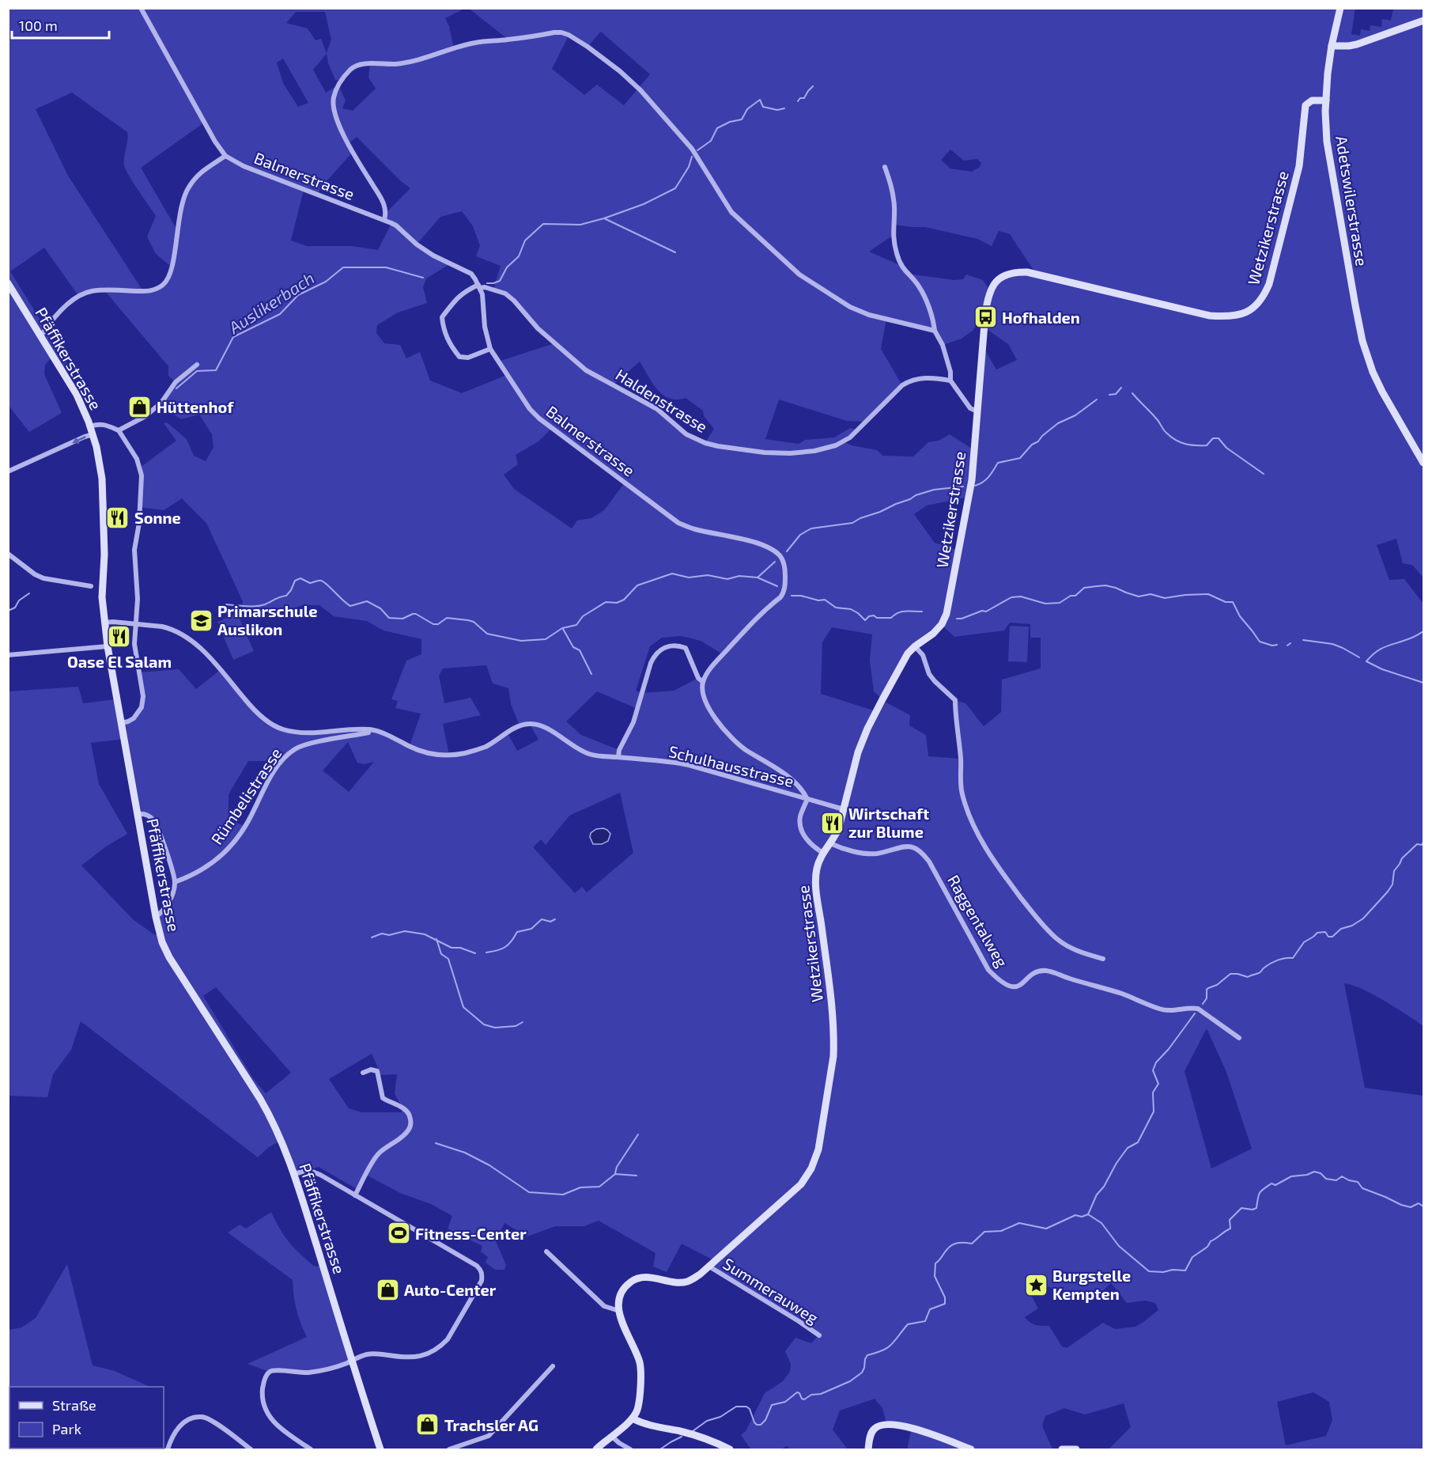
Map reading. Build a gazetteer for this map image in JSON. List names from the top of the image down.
{
  "streets": {
    "street": [
      "Balmerstrasse",
      "Adetswilerstrasse",
      "Wetzikerstrasse",
      "Pfäffikerstrasse",
      "Haldenstrasse",
      "Schulhausstrasse",
      "Rümbelistrasse",
      "Raggentalweg",
      "Summerauweg"
    ]
  },
  "crossings": [
    ["Balmerstrasse", "Haldenstrasse"],
    ["Adetswilerstrasse", "Wetzikerstrasse"],
    ["Wetzikerstrasse", "Schulhausstrasse"],
    ["Wetzikerstrasse", "Raggentalweg"],
    ["Wetzikerstrasse", "Summerauweg"],
    ["Pfäffikerstrasse", "Schulhausstrasse"],
    ["Schulhausstrasse", "Rümbelistrasse"]
  ],
  "water": ["Auslikerbach"],
  "places": {
    "bus stop": ["Hofhalden"],
    "shop": ["Hüttenhof", "Auto-Center", "Trachsler AG"],
    "restaurant": ["Sonne", "Oase El Salam", "Wirtschaft zur Blume"],
    "school or university": ["Primarschule Auslikon"],
    "sports": ["Fitness-Center"],
    "place": ["Burgstelle Kempten"]
  },
  "legend": ["Straße", "Park"],
  "scale_bar": "100 m"
}
